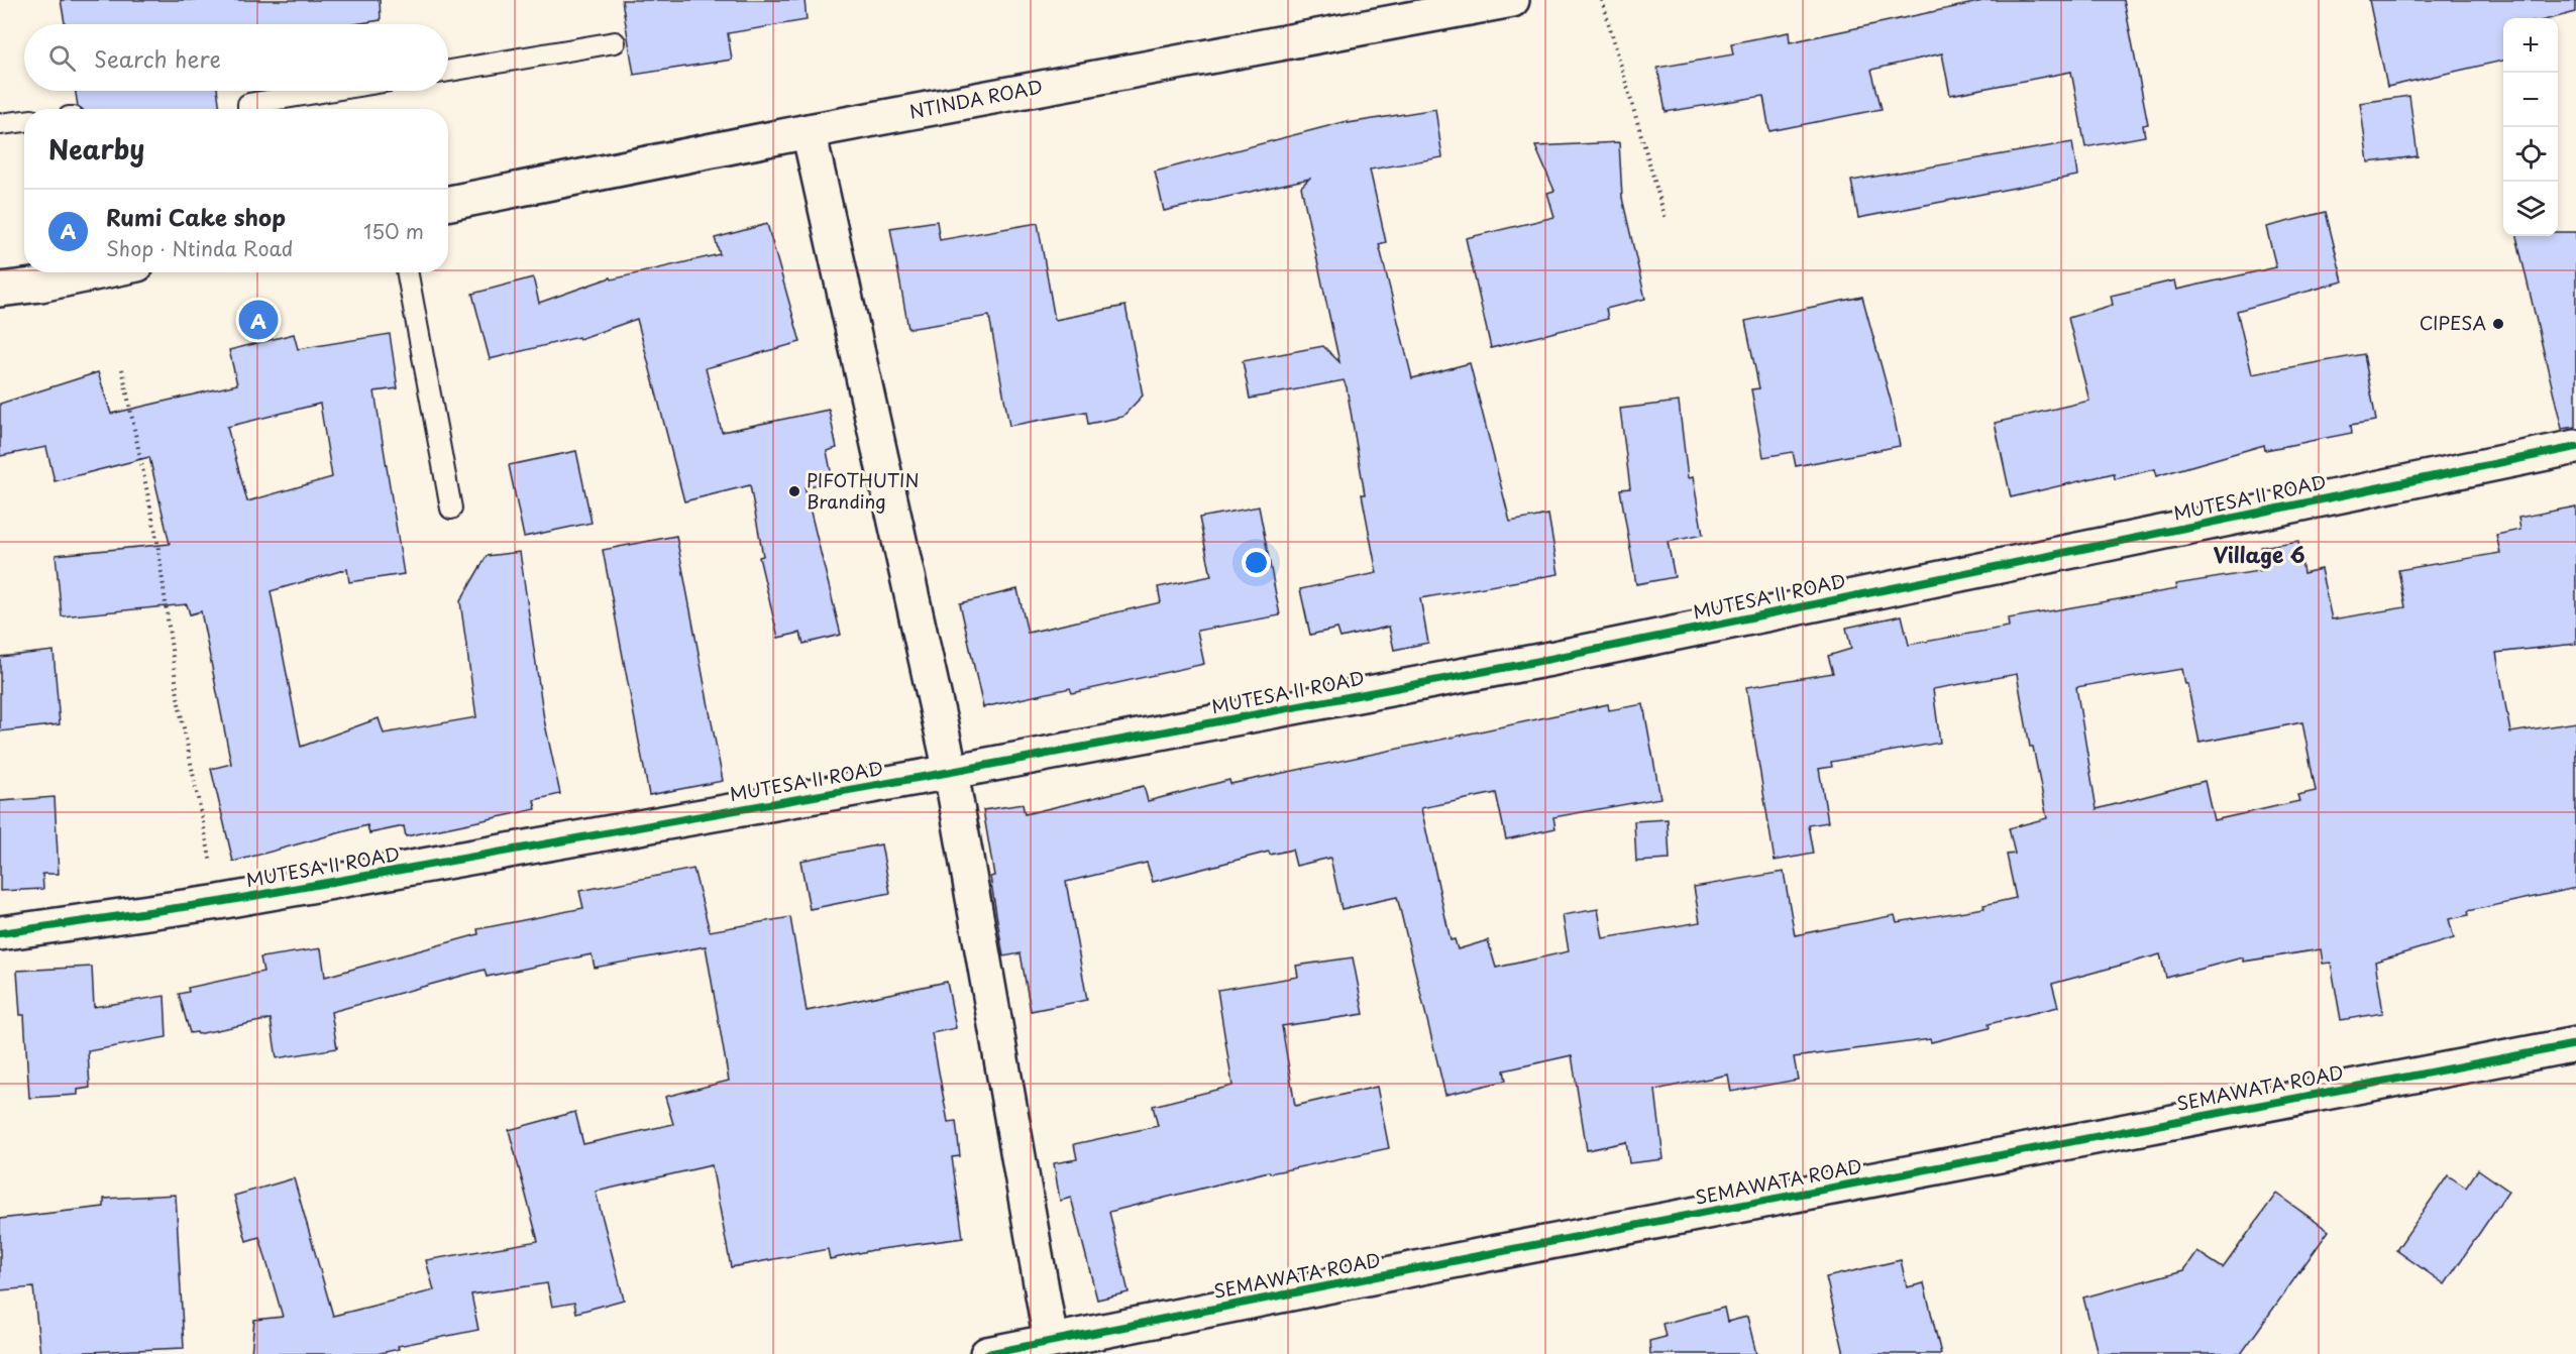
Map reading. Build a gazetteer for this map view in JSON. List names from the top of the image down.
{
  "streets": {
    "street": ["NTINDA ROAD", "MUTESA II ROAD", "SEMAWATA ROAD"]
  },
  "districts": ["Village 6"],
  "places": ["CIPESA", "PIFOTHUTIN Branding"],
  "page": {
    "map_buttons": ["+", "−"],
    "search": "Search here",
    "heading": "Nearby",
    "list": [
      {
        "mark": "A",
        "name": "Rumi Cake shop",
        "note": "Shop · Ntinda Road",
        "value": "150 m"
      }
    ],
    "pins": "A"
  }
}
